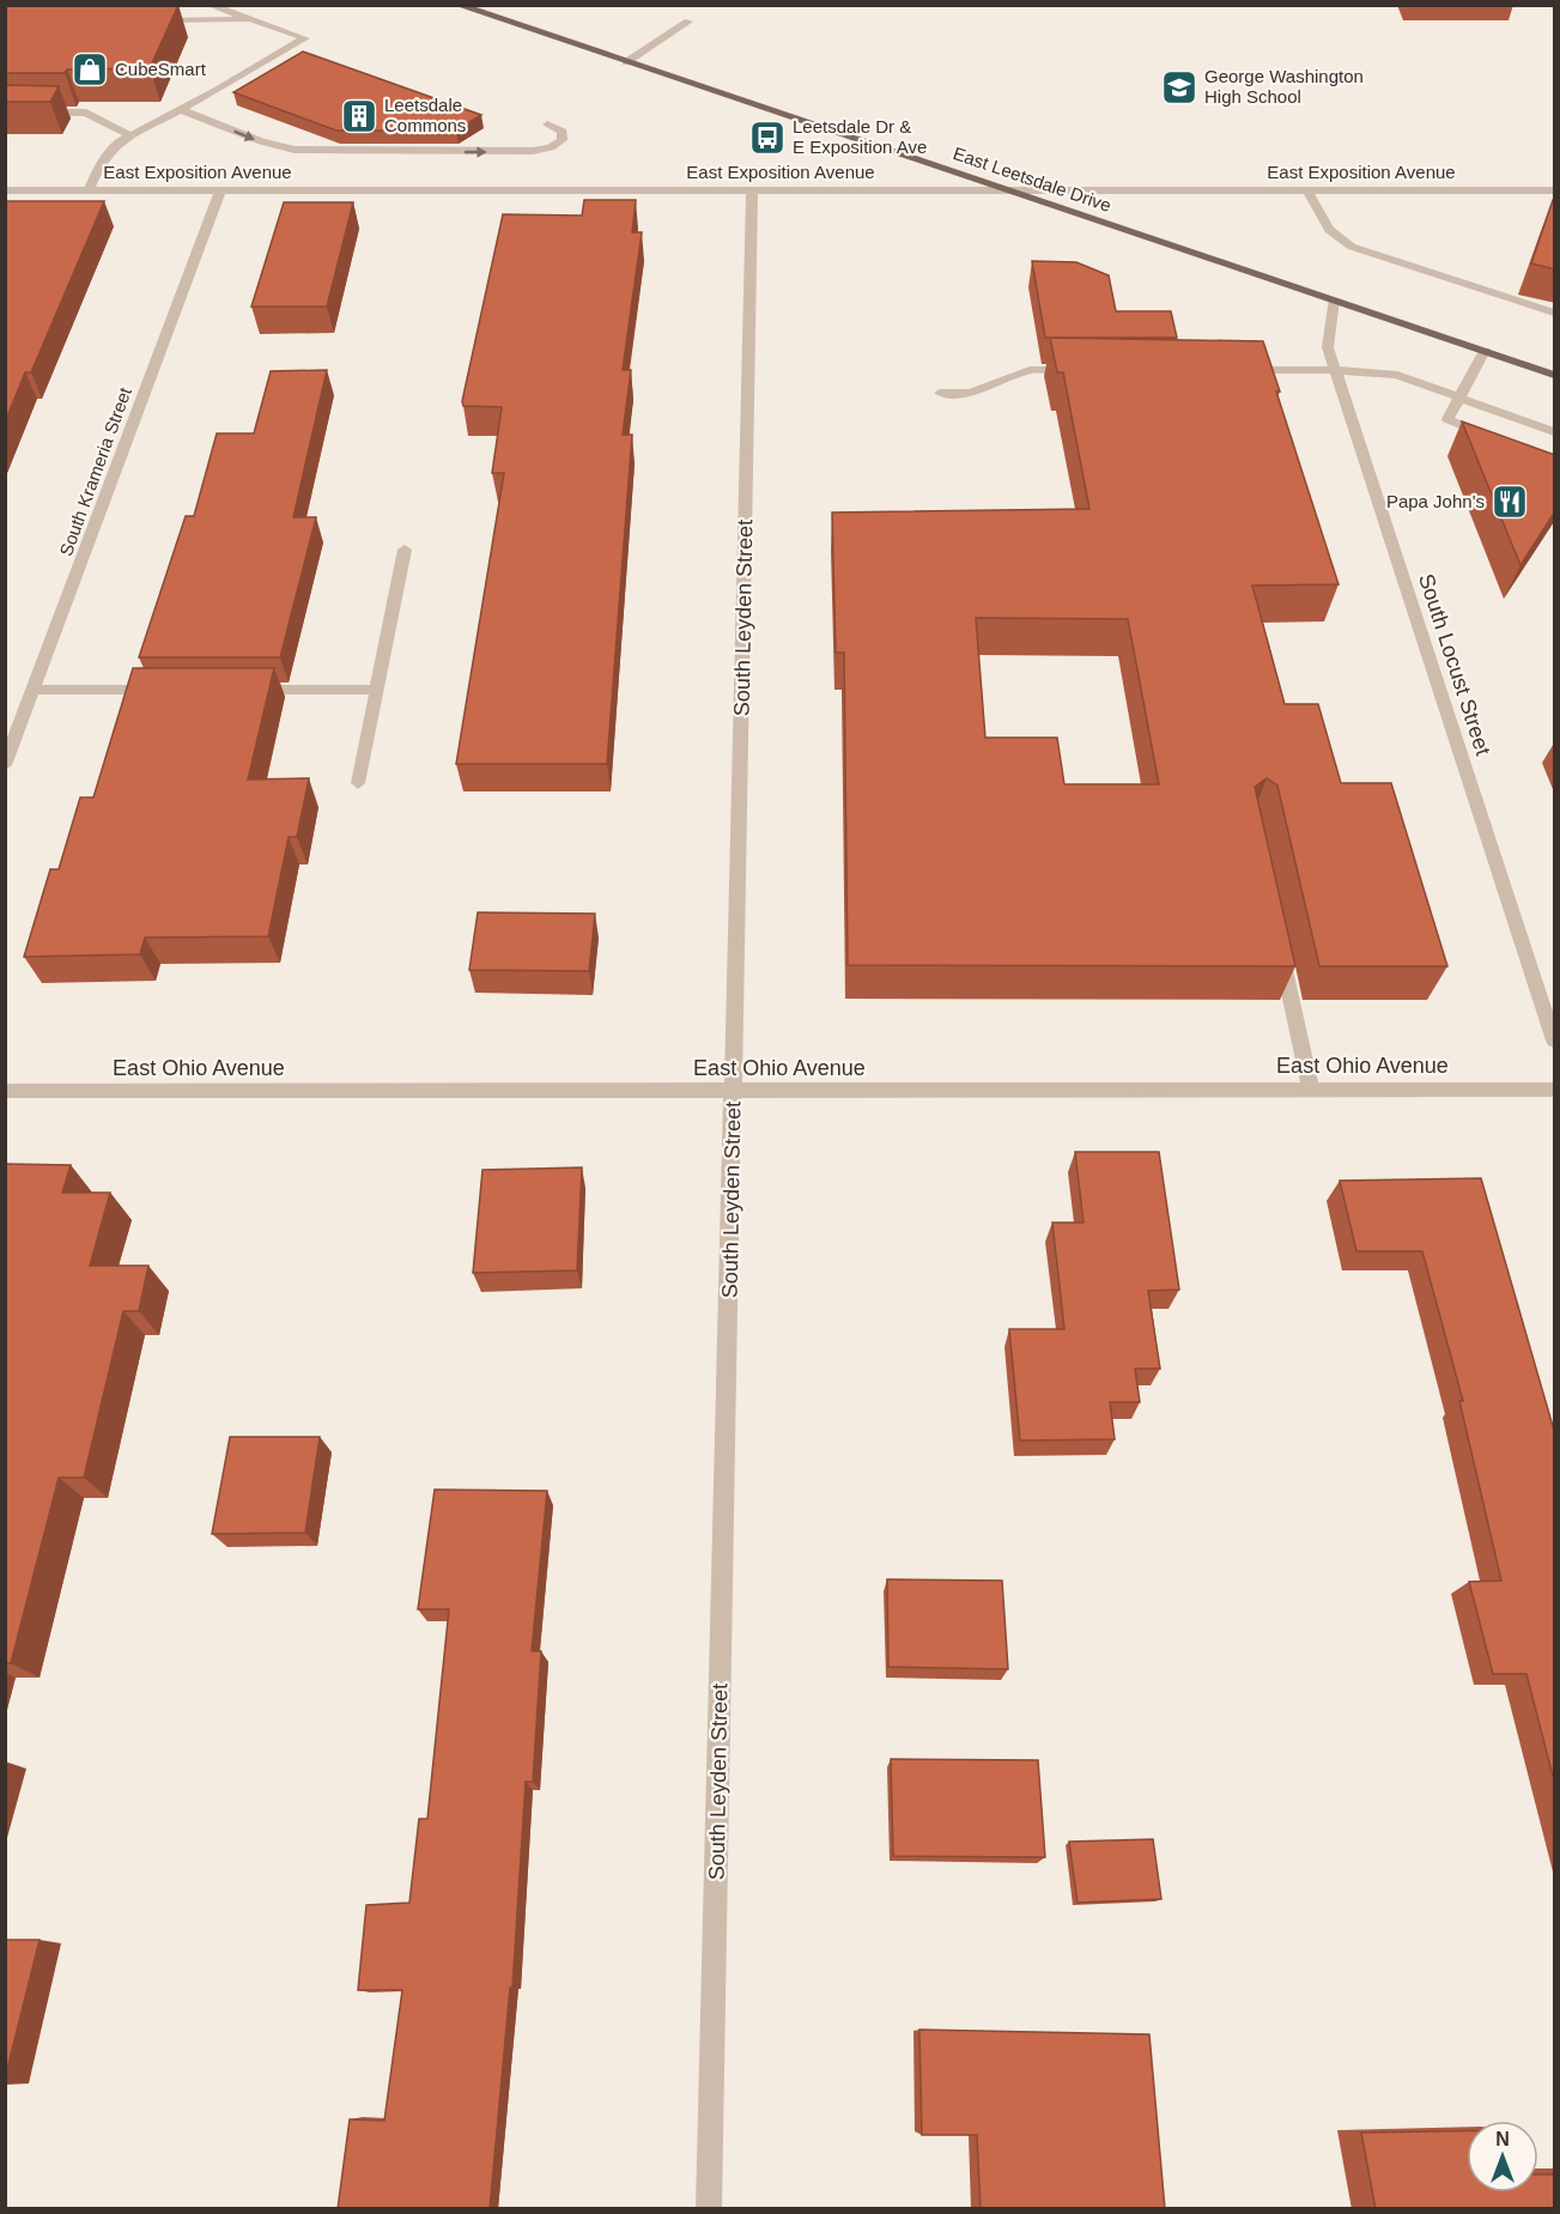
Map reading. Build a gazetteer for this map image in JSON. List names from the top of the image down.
{
  "streets": {
    "main road": ["East Leetsdale Drive"],
    "street": [
      "East Exposition Avenue",
      "South Krameria Street",
      "South Leyden Street",
      "South Locust Street",
      "East Ohio Avenue"
    ]
  },
  "crossings": [
    ["East Exposition Avenue", "East Leetsdale Drive"],
    ["East Exposition Avenue", "South Krameria Street"],
    ["East Exposition Avenue", "South Leyden Street"],
    ["East Leetsdale Drive", "South Locust Street"],
    ["South Leyden Street", "East Ohio Avenue"]
  ],
  "places": {
    "shop": ["CubeSmart"],
    "school or university": ["George Washington High School"],
    "building": ["Leetsdale Commons"],
    "bus stop": ["Leetsdale Dr & E Exposition Ave"],
    "restaurant": ["Papa John's"]
  },
  "north": "top"
}
